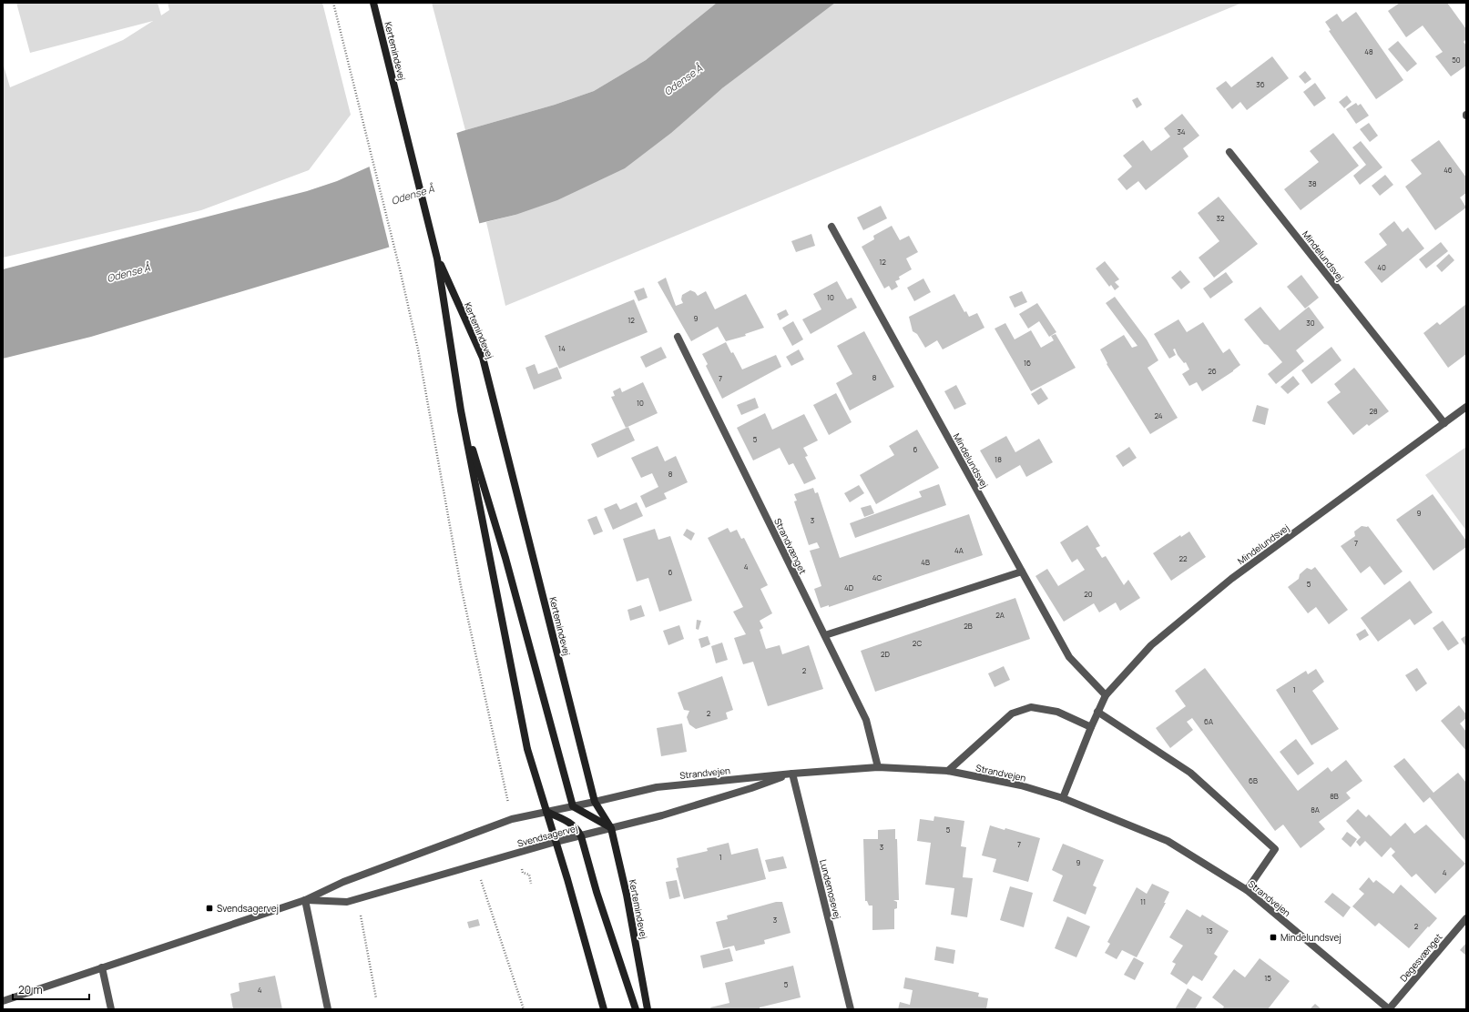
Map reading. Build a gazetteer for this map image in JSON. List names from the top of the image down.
{
  "streets": {
    "main road": ["Kertemindevej"],
    "street": [
      "Mindelundsvej",
      "Strandvænget",
      "Strandvejen",
      "Svendsagervej",
      "Lundemosevej",
      "Degesvænget"
    ]
  },
  "crossings": [
    ["Kertemindevej", "Strandvejen"],
    ["Kertemindevej", "Svendsagervej"],
    ["Mindelundsvej", "Strandvejen"],
    ["Strandvænget", "Strandvejen"],
    ["Strandvejen", "Svendsagervej"],
    ["Strandvejen", "Lundemosevej"],
    ["Strandvejen", "Degesvænget"],
    ["Svendsagervej", "Lundemosevej"]
  ],
  "water": ["Odense Å"],
  "places": {
    "transit": ["Svendsagervej", "Mindelundsvej"]
  },
  "house_numbers": [
    "48",
    "50",
    "36",
    "34",
    "46",
    "38",
    "32",
    "12",
    "40",
    "10",
    "9",
    "12",
    "30",
    "14",
    "16",
    "26",
    "8",
    "7",
    "10",
    "28",
    "24",
    "5",
    "6",
    "18",
    "8",
    "9",
    "3",
    "7",
    "4A",
    "22",
    "4B",
    "4",
    "6",
    "4C",
    "5",
    "4D",
    "20",
    "2A",
    "2B",
    "2C",
    "2D",
    "2",
    "1",
    "2",
    "6A",
    "6B",
    "8B",
    "8A",
    "5",
    "7",
    "3",
    "1",
    "9",
    "4",
    "11",
    "3",
    "2",
    "13",
    "15",
    "5",
    "4"
  ],
  "scale_bar": "20 m"
}
